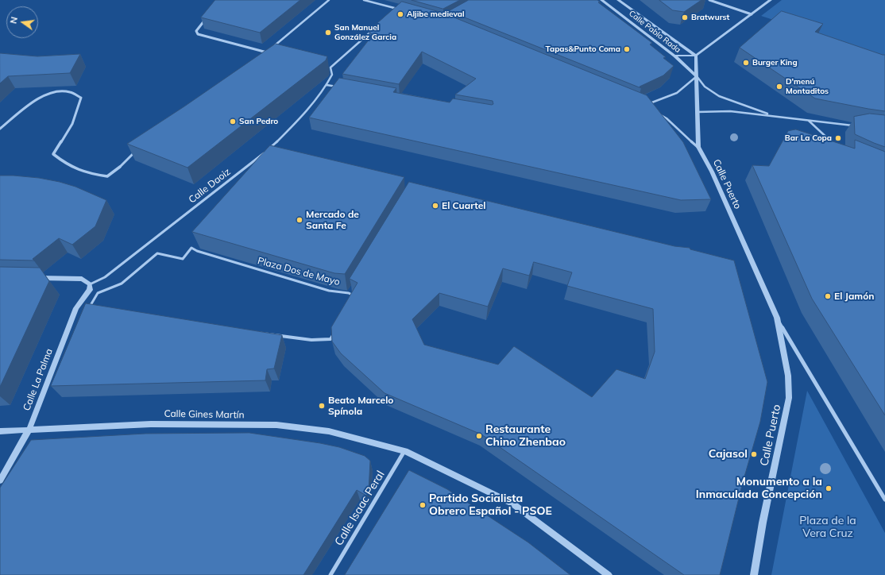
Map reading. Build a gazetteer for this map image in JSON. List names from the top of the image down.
{
  "streets": {
    "street": [
      "Calle Pablo Rada",
      "Calle Puerto",
      "Calle Daoiz",
      "Plaza Dos de Mayo",
      "Calle La Palma",
      "Calle Gines Martín",
      "Calle Isaac Peral"
    ]
  },
  "crossings": [
    ["Calle Daoiz", "Calle La Palma"],
    ["Calle La Palma", "Calle Gines Martín"],
    ["Calle Gines Martín", "Calle Isaac Peral"]
  ],
  "parks": ["Plaza de la Vera Cruz"],
  "places": [
    "Aljibe medieval",
    "Bratwurst",
    "San Manuel González Garcia",
    "Tapas&Punto Coma",
    "Burger King",
    "D'menú Montaditos",
    "San Pedro",
    "Bar La Copa",
    "El Cuartel",
    "Mercado de Santa Fe",
    "El Jamón",
    "Beato Marcelo Spínola",
    "Restaurante Chino Zhenbao",
    "Cajasol",
    "Monumento a la Inmaculada Concepción",
    "Partido Socialista Obrero Español - PSOE"
  ],
  "north": "left"
}
